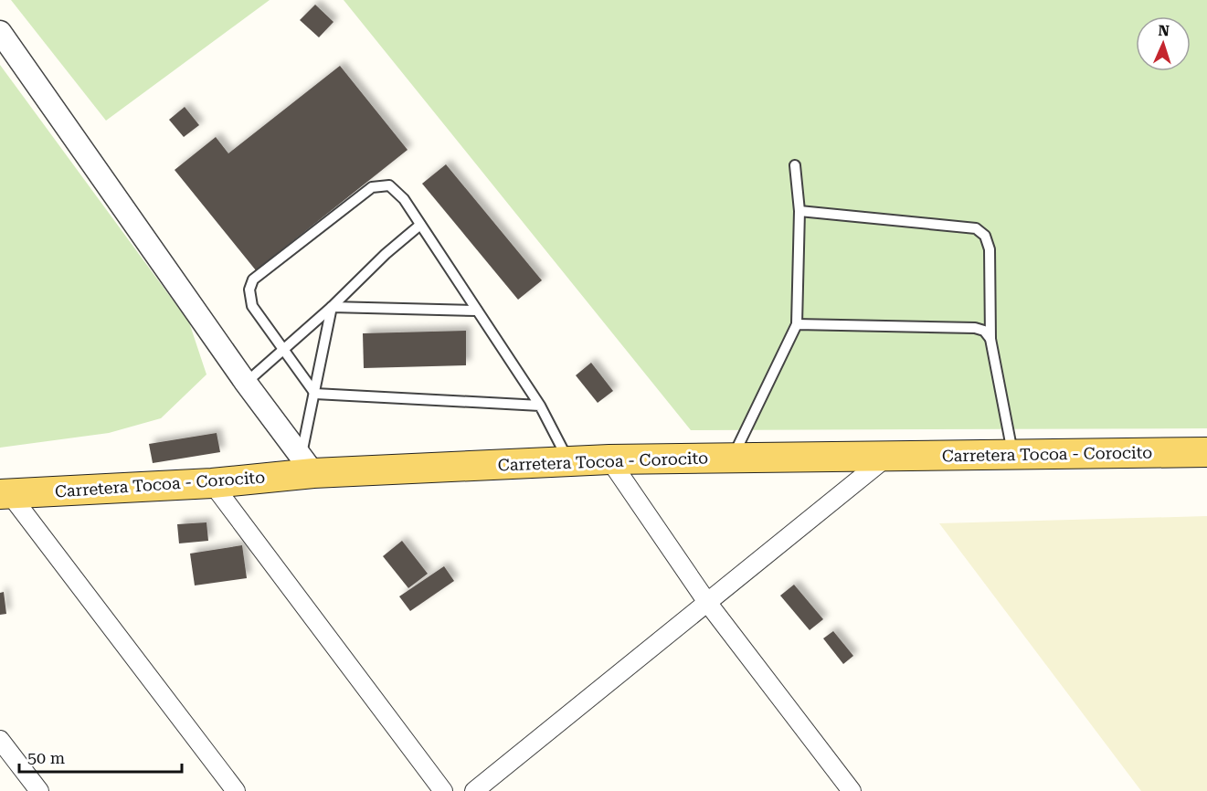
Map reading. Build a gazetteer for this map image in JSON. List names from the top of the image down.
{
  "streets": {
    "main road": ["Carretera Tocoa - Corocito"]
  },
  "scale_bar": "50 m",
  "north": "top"
}
